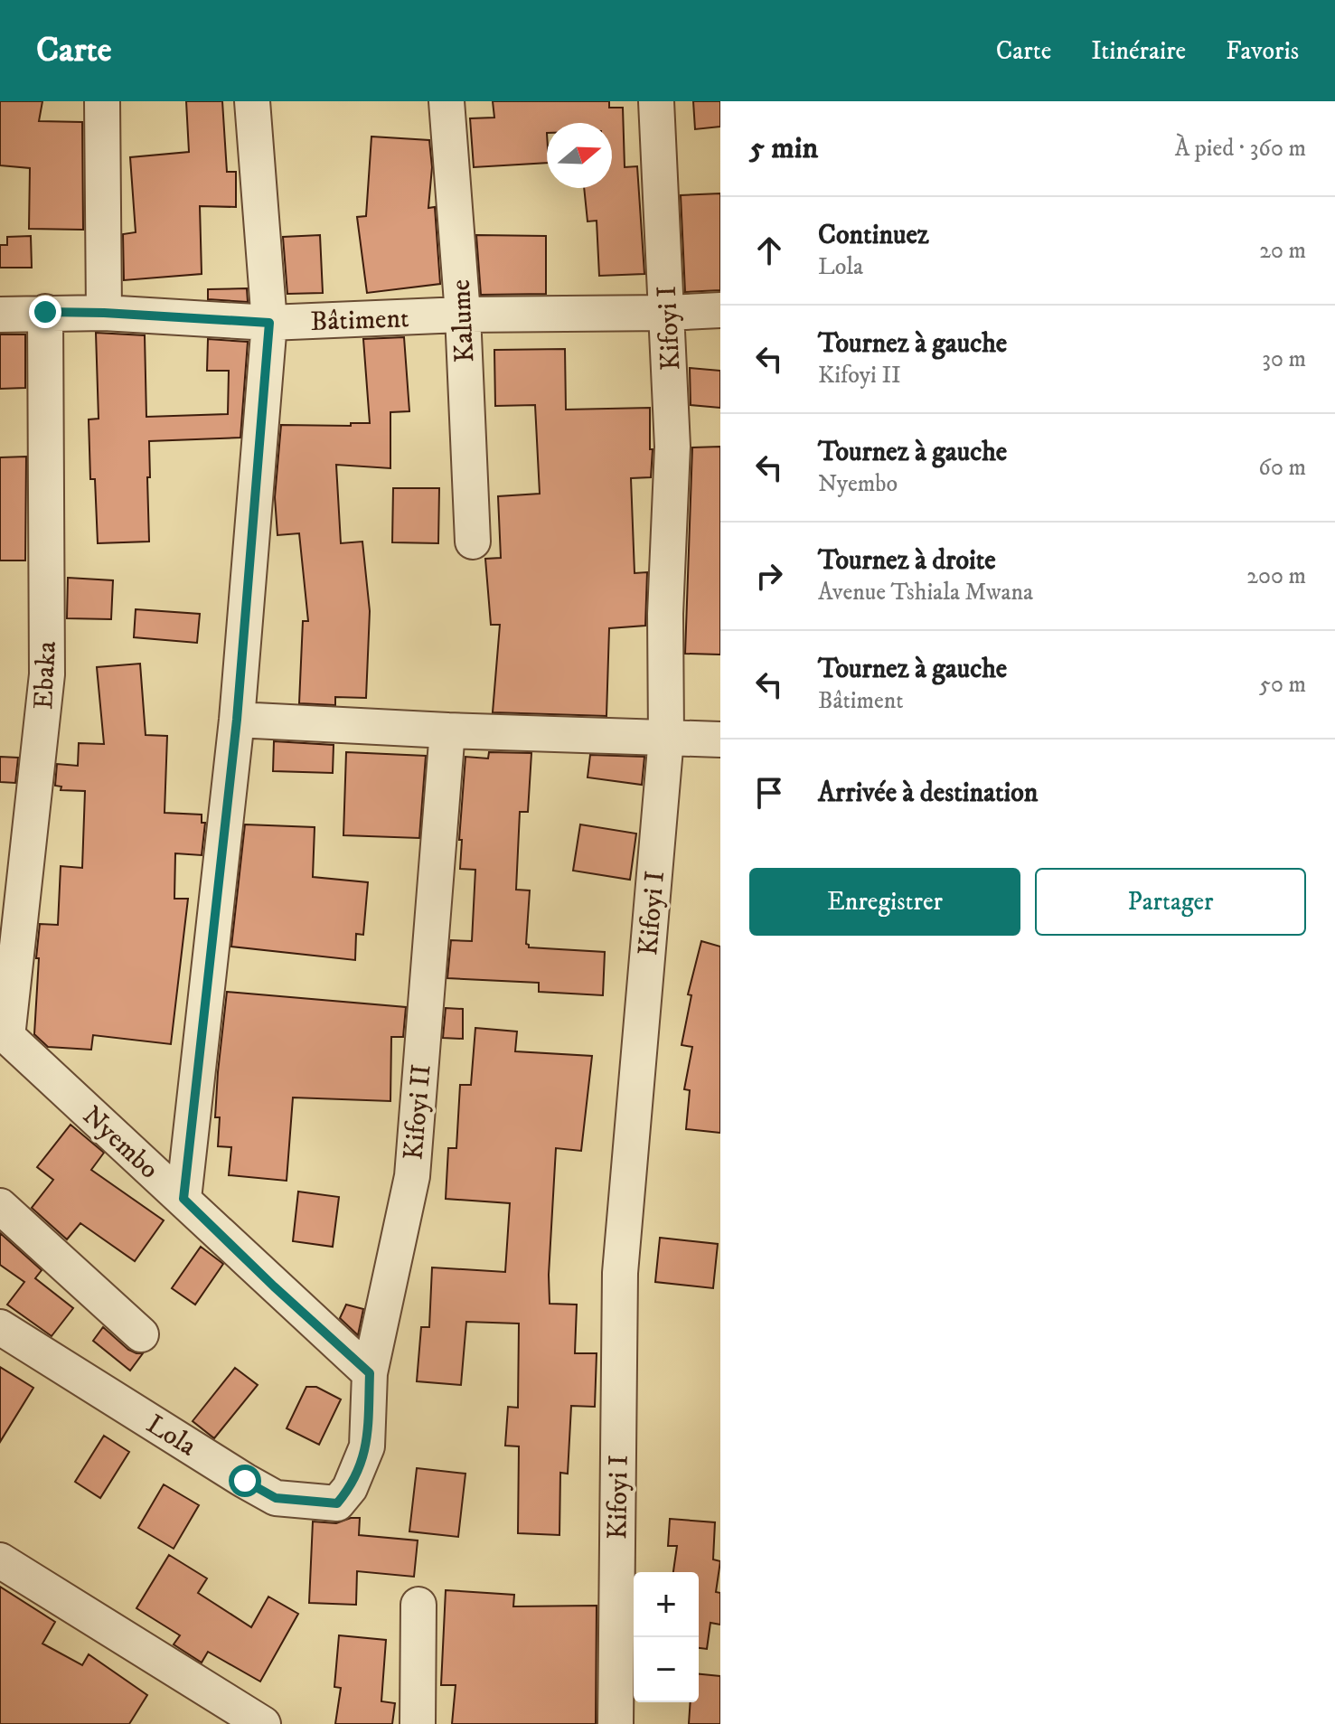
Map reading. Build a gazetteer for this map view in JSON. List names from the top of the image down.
{
  "streets": {
    "street": [
      "Bâtiment",
      "Kalume",
      "Kifoyi I",
      "Ebaka",
      "Kifoyi II",
      "Nyembo",
      "Lola"
    ]
  },
  "crossings": [
    ["Bâtiment", "Kalume"],
    ["Bâtiment", "Kifoyi I"],
    ["Bâtiment", "Ebaka"],
    ["Ebaka", "Nyembo"],
    ["Kifoyi II", "Nyembo"],
    ["Kifoyi II", "Lola"]
  ],
  "north": "right",
  "page": {
    "header": "Carte",
    "nav": ["Carte", "Itinéraire", "Favoris"],
    "heading": ["5 min", "À pied · 360 m"],
    "list": [
      ["Continuez", "Lola", "20 m"],
      ["Tournez à gauche", "Kifoyi II", "30 m"],
      ["Tournez à gauche", "Nyembo", "60 m"],
      ["Tournez à droite", "Avenue Tshiala Mwana", "200 m"],
      ["Tournez à gauche", "Bâtiment", "50 m"],
      "Arrivée à destination"
    ],
    "buttons": ["Enregistrer", "Partager"],
    "map_buttons": ["+", "−"]
  }
}
